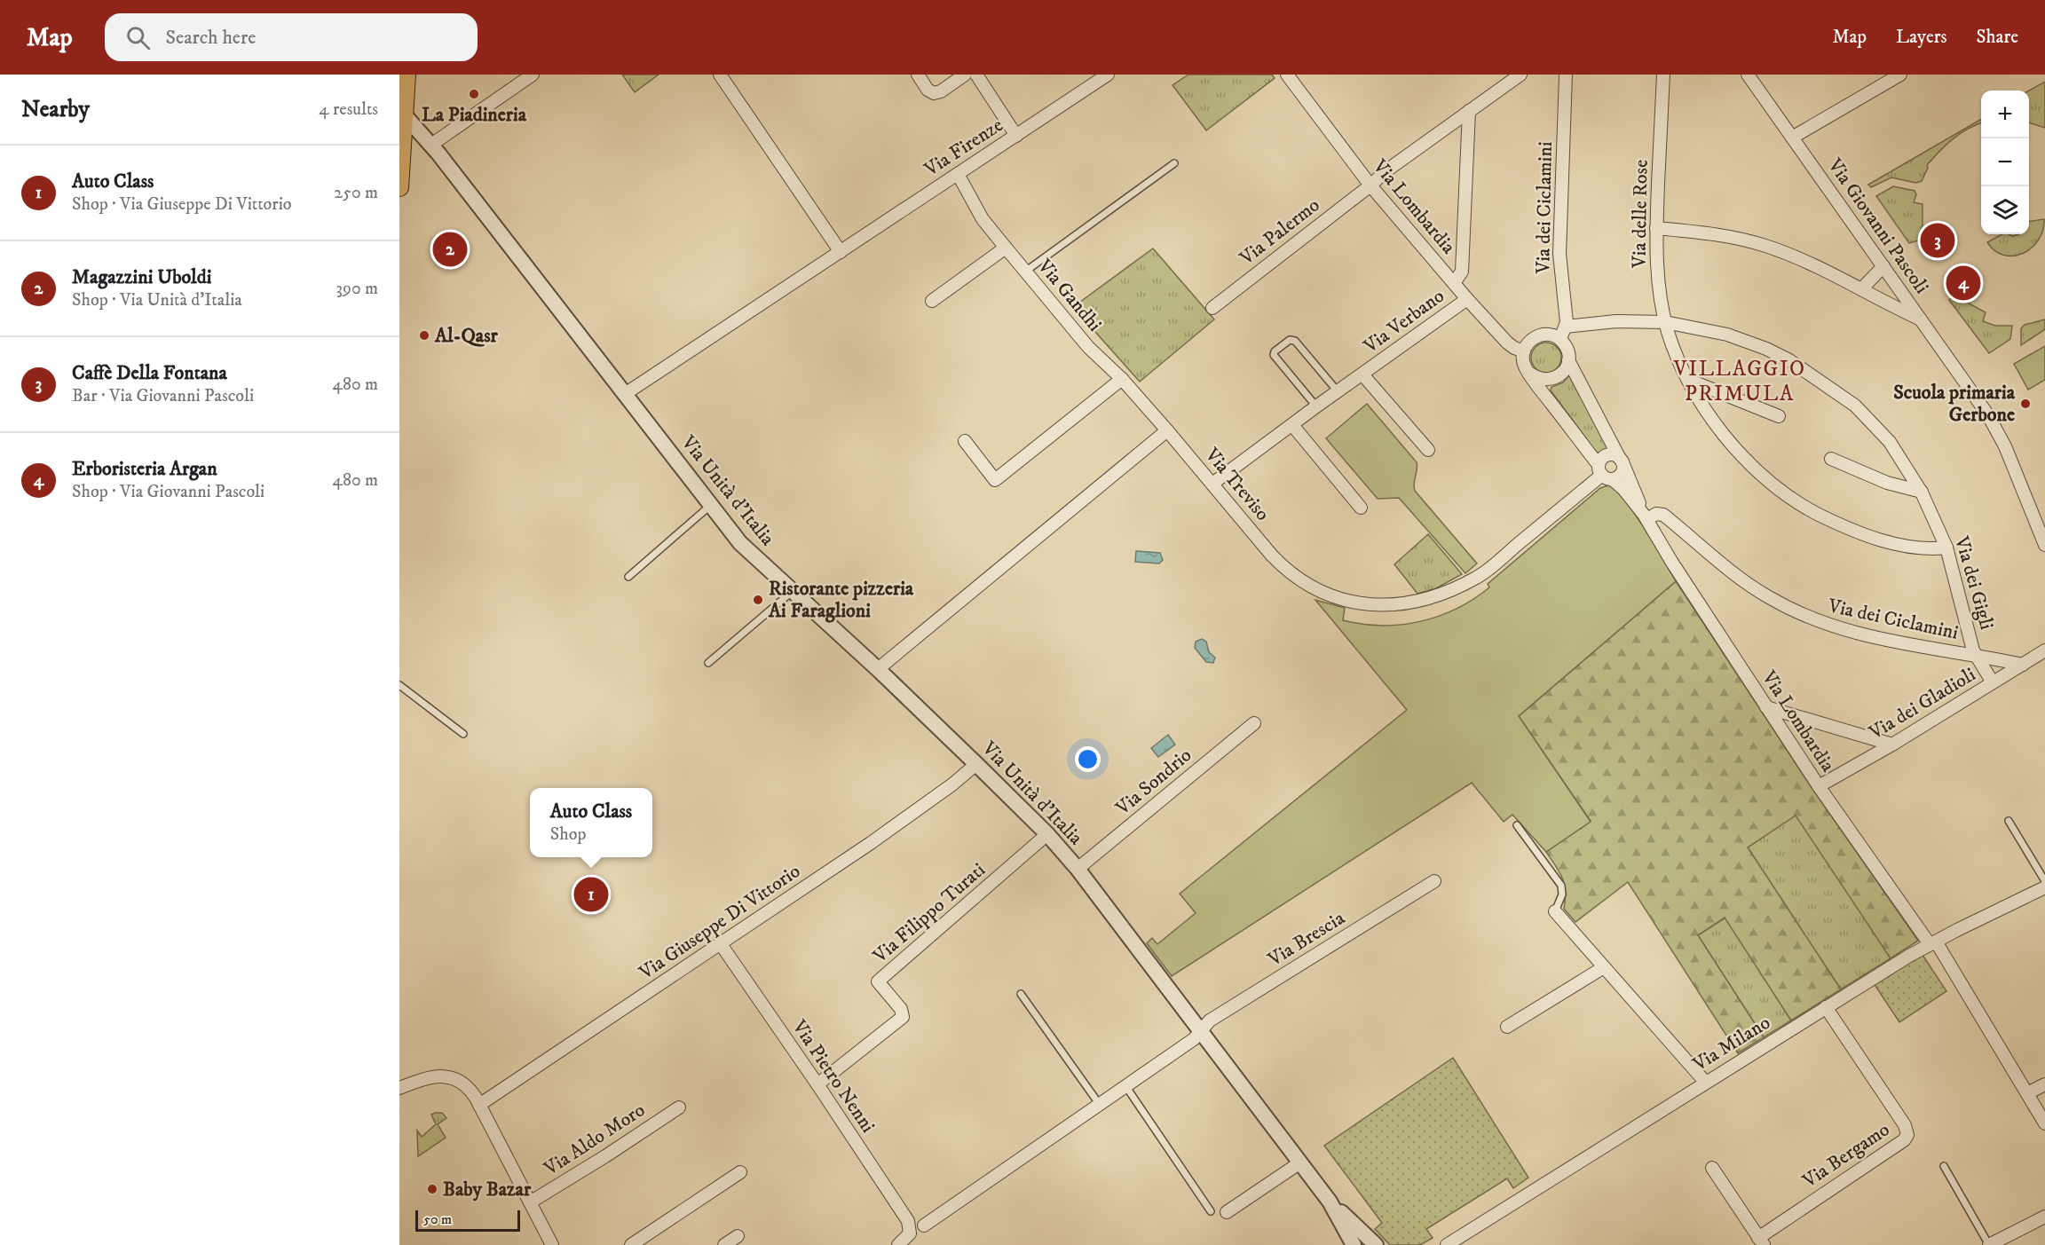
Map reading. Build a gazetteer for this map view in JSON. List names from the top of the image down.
{
  "streets": {
    "street": [
      "Via Firenze",
      "Via Lombardia",
      "Via dei Ciclamini",
      "Via delle Rose",
      "Via Giovanni Pascoli",
      "Via Palermo",
      "Via Gandhi",
      "Via Verbano",
      "Via Treviso",
      "Via Unità d'Italia",
      "Via dei Gigli",
      "Via dei Gladioli",
      "Via Sondrio",
      "Via Filippo Turati",
      "Via Giuseppe Di Vittorio",
      "Via Brescia",
      "Via Milano",
      "Via Pietro Nenni",
      "Via Aldo Moro",
      "Via Bergamo"
    ]
  },
  "crossings": [
    ["Via Firenze", "Via Gandhi"],
    ["Via Firenze", "Via Unità d'Italia"],
    ["Via Lombardia", "Via dei Ciclamini"],
    ["Via Lombardia", "Via Palermo"],
    ["Via Lombardia", "Via Verbano"],
    ["Via Lombardia", "Via Treviso"],
    ["Via Lombardia", "Via dei Gladioli"],
    ["Via Lombardia", "Via Milano"],
    ["Via dei Ciclamini", "Via dei Gigli"],
    ["Via delle Rose", "Via dei Gigli"],
    ["Via Gandhi", "Via Treviso"],
    ["Via Verbano", "Via Treviso"],
    ["Via Unità d'Italia", "Via Sondrio"],
    ["Via Unità d'Italia", "Via Filippo Turati"],
    ["Via Unità d'Italia", "Via Giuseppe Di Vittorio"],
    ["Via Unità d'Italia", "Via Brescia"],
    ["Via dei Gigli", "Via dei Gladioli"],
    ["Via Filippo Turati", "Via Pietro Nenni"],
    ["Via Giuseppe Di Vittorio", "Via Pietro Nenni"],
    ["Via Milano", "Via Bergamo"]
  ],
  "districts": ["VILLAGGIO PRIMULA"],
  "places": [
    "La Piadineria",
    "Al-Qasr",
    "Scuola primaria Gerbone",
    "Ristorante pizzeria Ai Faraglioni",
    "Baby Bazar"
  ],
  "scale_bar": "50 m",
  "page": {
    "header": "Map",
    "search": "Search here",
    "nav": ["Map", "Layers", "Share"],
    "heading": ["Nearby", "4 results"],
    "map_buttons": ["+", "−"],
    "list": [
      {
        "mark": "1",
        "name": "Auto Class",
        "note": "Shop · Via Giuseppe Di Vittorio",
        "value": "250 m"
      },
      {
        "mark": "2",
        "name": "Magazzini Uboldi",
        "note": "Shop · Via Unità d'Italia",
        "value": "390 m"
      },
      {
        "mark": "3",
        "name": "Caffè Della Fontana",
        "note": "Bar · Via Giovanni Pascoli",
        "value": "480 m"
      },
      {
        "mark": "4",
        "name": "Erboristeria Argan",
        "note": "Shop · Via Giovanni Pascoli",
        "value": "480 m"
      }
    ],
    "pins": [
      "3",
      "2",
      "4",
      "1"
    ],
    "popup": ["Auto Class", "Shop"],
    "scale": "50 m"
  }
}
